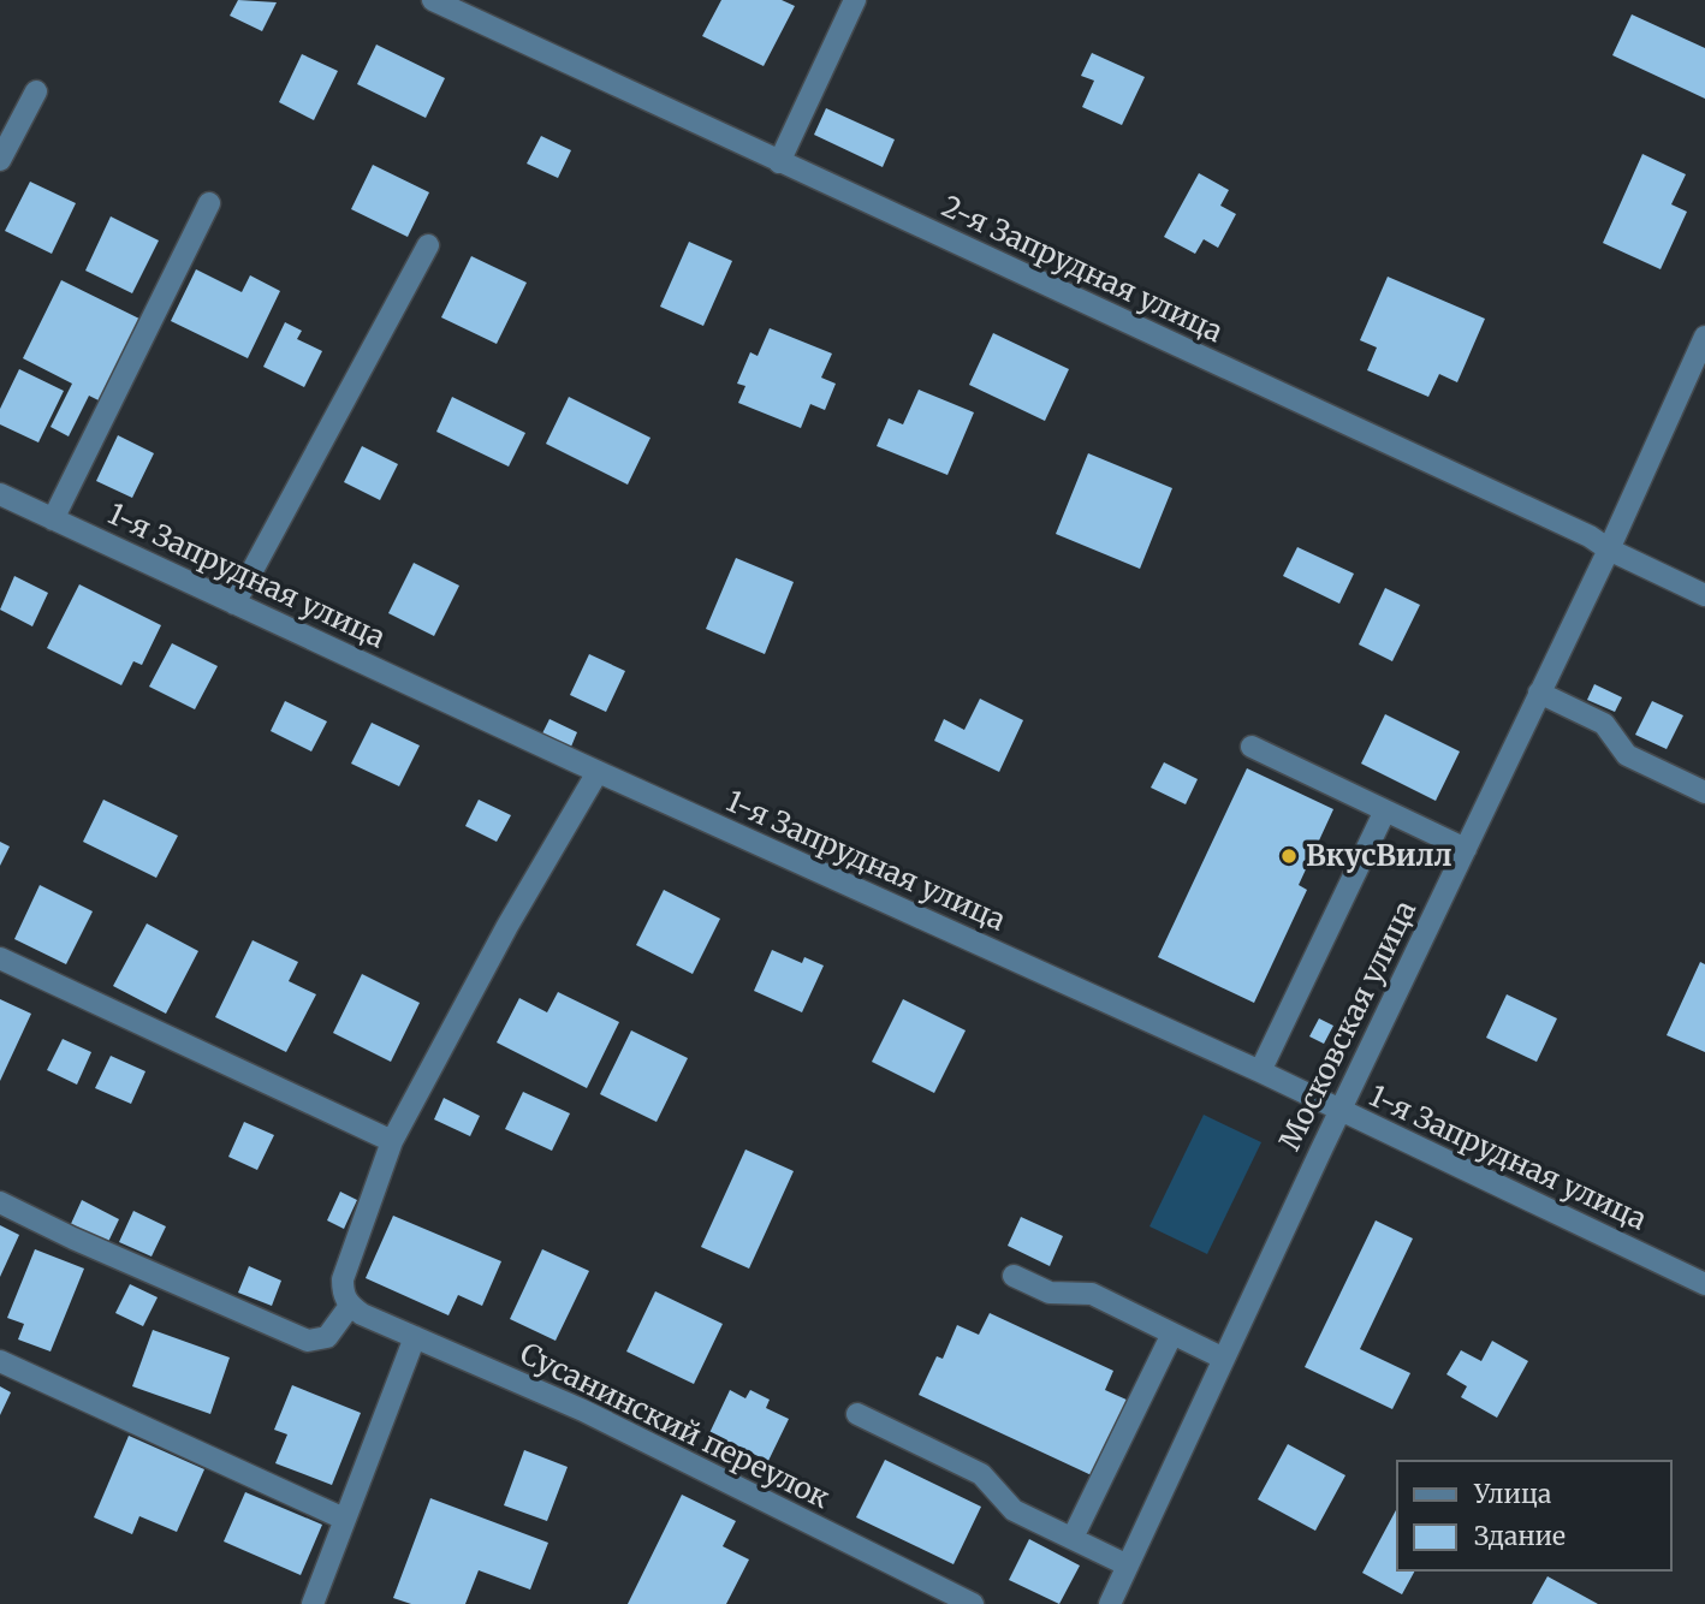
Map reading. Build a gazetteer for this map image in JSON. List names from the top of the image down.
{
  "streets": {
    "street": [
      "2-я Запрудная улица",
      "1-я Запрудная улица",
      "Московская улица",
      "Сусанинский переулок"
    ]
  },
  "crossings": [
    ["2-я Запрудная улица", "Московская улица"],
    ["1-я Запрудная улица", "Московская улица"]
  ],
  "places": ["ВкусВилл"],
  "legend": ["Улица", "Здание"]
}
